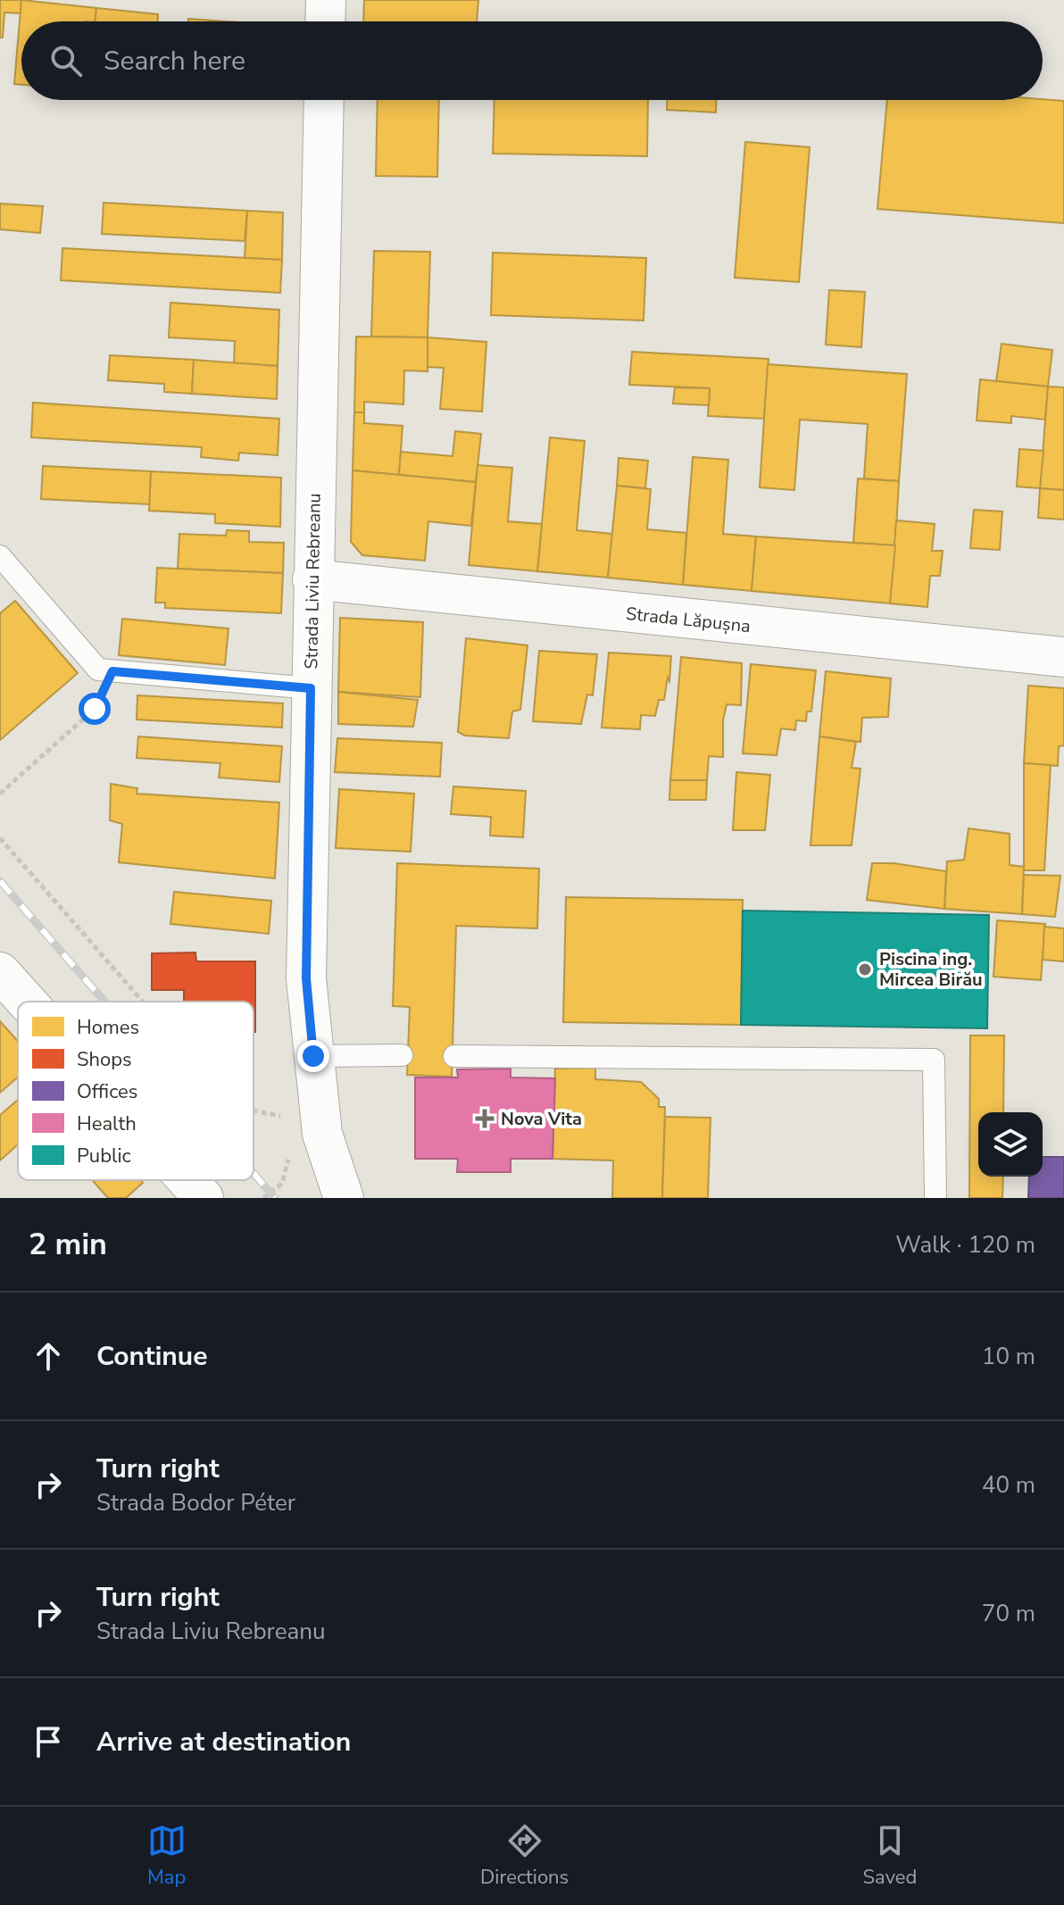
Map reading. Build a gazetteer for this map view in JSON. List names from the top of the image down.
{
  "streets": {
    "street": ["Strada Liviu Rebreanu", "Strada Lăpușna"]
  },
  "crossings": [
    ["Strada Liviu Rebreanu", "Strada Lăpușna"]
  ],
  "places": {
    "other": ["Piscina ing. Mircea Birău"],
    "health": ["Nova Vita"]
  },
  "legend": [
    "Homes",
    "Shops",
    "Offices",
    "Health",
    "Public"
  ],
  "page": {
    "search": "Search here",
    "heading": ["2 min", "Walk · 120 m"],
    "list": [
      ["Continue", "10 m"],
      ["Turn right", "Strada Bodor Péter", "40 m"],
      ["Turn right", "Strada Liviu Rebreanu", "70 m"],
      "Arrive at destination"
    ],
    "nav": ["Map", "Directions", "Saved"]
  }
}
